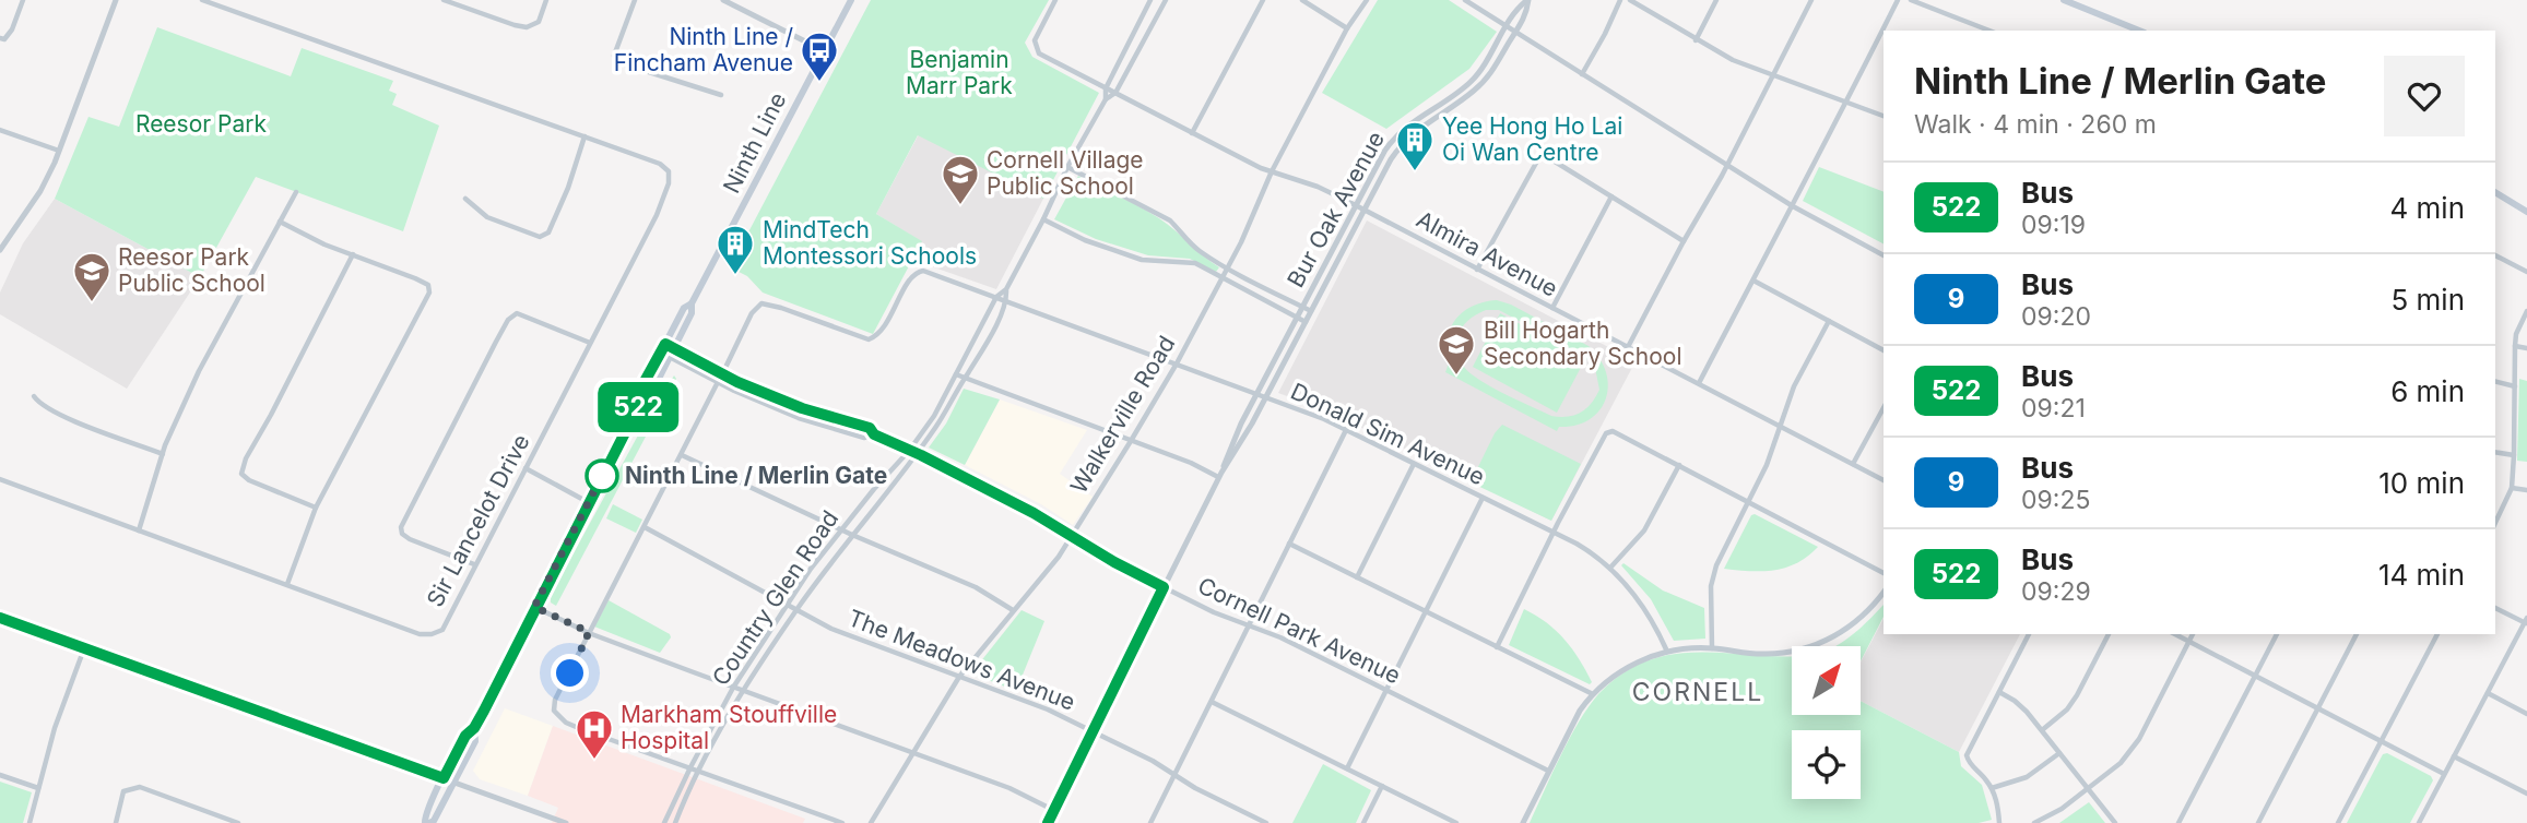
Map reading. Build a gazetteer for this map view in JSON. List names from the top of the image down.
{
  "streets": {
    "main road": ["Ninth Line"],
    "street": [
      "Bur Oak Avenue",
      "Almira Avenue",
      "Walkerville Road",
      "Donald Sim Avenue",
      "Sir Lancelot Drive",
      "Country Glen Road",
      "Cornell Park Avenue",
      "The Meadows Avenue"
    ]
  },
  "crossings": [
    ["Ninth Line", "Cornell Park Avenue"],
    ["Bur Oak Avenue", "Almira Avenue"],
    ["Bur Oak Avenue", "Donald Sim Avenue"],
    ["Bur Oak Avenue", "Cornell Park Avenue"],
    ["Bur Oak Avenue", "The Meadows Avenue"],
    ["Almira Avenue", "Walkerville Road"],
    ["Almira Avenue", "Country Glen Road"],
    ["Walkerville Road", "Donald Sim Avenue"],
    ["Walkerville Road", "Cornell Park Avenue"],
    ["Walkerville Road", "The Meadows Avenue"],
    ["Donald Sim Avenue", "Country Glen Road"],
    ["Donald Sim Avenue", "Cornell Park Avenue"],
    ["Country Glen Road", "Cornell Park Avenue"],
    ["Country Glen Road", "The Meadows Avenue"]
  ],
  "districts": ["CORNELL"],
  "parks": ["Benjamin Marr Park", "Reesor Park"],
  "places": {
    "bus stop": ["Ninth Line / Fincham Avenue"],
    "building": ["Yee Hong Ho Lai Oi Wan Centre", "MindTech Montessori Schools"],
    "school or university": ["Cornell Village Public School", "Reesor Park Public School", "Bill Hogarth Secondary School"],
    "other": ["Ninth Line / Merlin Gate"],
    "hospital": ["Markham Stouffville Hospital"]
  },
  "lines": ["bus line 522"],
  "north": "top right",
  "page": {
    "on_map": "522",
    "heading": ["Ninth Line / Merlin Gate", "Walk · 4 min · 260 m"],
    "list": [
      {
        "mark": "522",
        "name": "Bus",
        "note": "09:19",
        "value": "4 min"
      },
      {
        "mark": "9",
        "name": "Bus",
        "note": "09:20",
        "value": "5 min"
      },
      {
        "mark": "522",
        "name": "Bus",
        "note": "09:21",
        "value": "6 min"
      },
      {
        "mark": "9",
        "name": "Bus",
        "note": "09:25",
        "value": "10 min"
      },
      {
        "mark": "522",
        "name": "Bus",
        "note": "09:29",
        "value": "14 min"
      }
    ]
  }
}
